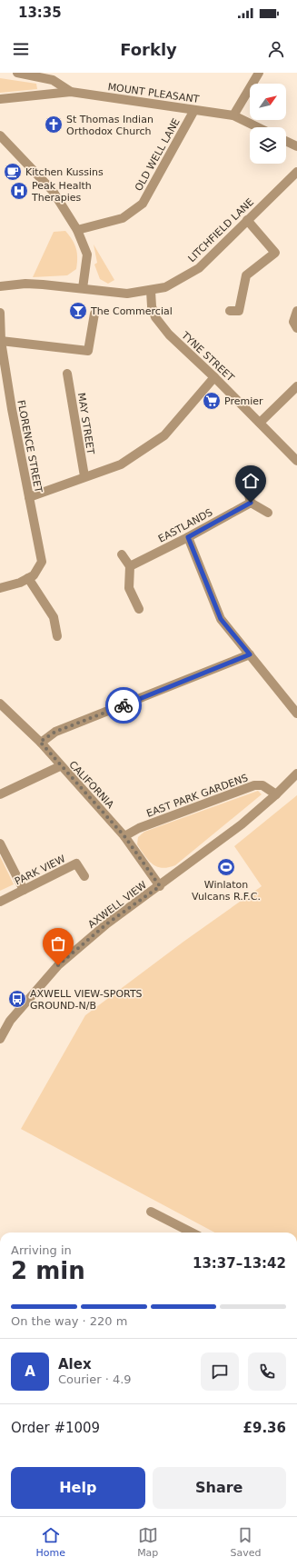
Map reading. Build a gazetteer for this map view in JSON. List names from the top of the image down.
{
  "streets": {
    "street": [
      "MOUNT PLEASANT",
      "OLD WELL LANE",
      "LITCHFIELD LANE",
      "TYNE STREET",
      "MAY STREET",
      "FLORENCE STREET",
      "EASTLANDS",
      "CALIFORNIA",
      "EAST PARK GARDENS",
      "PARK VIEW",
      "AXWELL VIEW"
    ]
  },
  "crossings": [
    ["MOUNT PLEASANT", "OLD WELL LANE"],
    ["LITCHFIELD LANE", "TYNE STREET"],
    ["CALIFORNIA", "EAST PARK GARDENS"],
    ["CALIFORNIA", "AXWELL VIEW"],
    ["EAST PARK GARDENS", "AXWELL VIEW"]
  ],
  "places": {
    "church": ["St Thomas Indian Orthodox Church"],
    "cafe": ["Kitchen Kussins"],
    "hospital": ["Peak Health Therapies"],
    "bar": ["The Commercial"],
    "supermarket": ["Premier"],
    "sports": ["Winlaton Vulcans R.F.C."],
    "bus stop": ["AXWELL VIEW-SPORTS GROUND-N/B"]
  },
  "north": "top right",
  "page": {
    "status": "13:35",
    "header": "Forkly",
    "heading": ["2 min", "Arriving in", "13:37–13:42"],
    "panel": [
      "Alex",
      "Courier · 4.9",
      "Order #1009",
      "£9.36"
    ],
    "bar": "On the way · 220 m",
    "round": "A",
    "buttons": ["Help", "Share"],
    "tabs": ["Home", "Map", "Saved"]
  }
}
